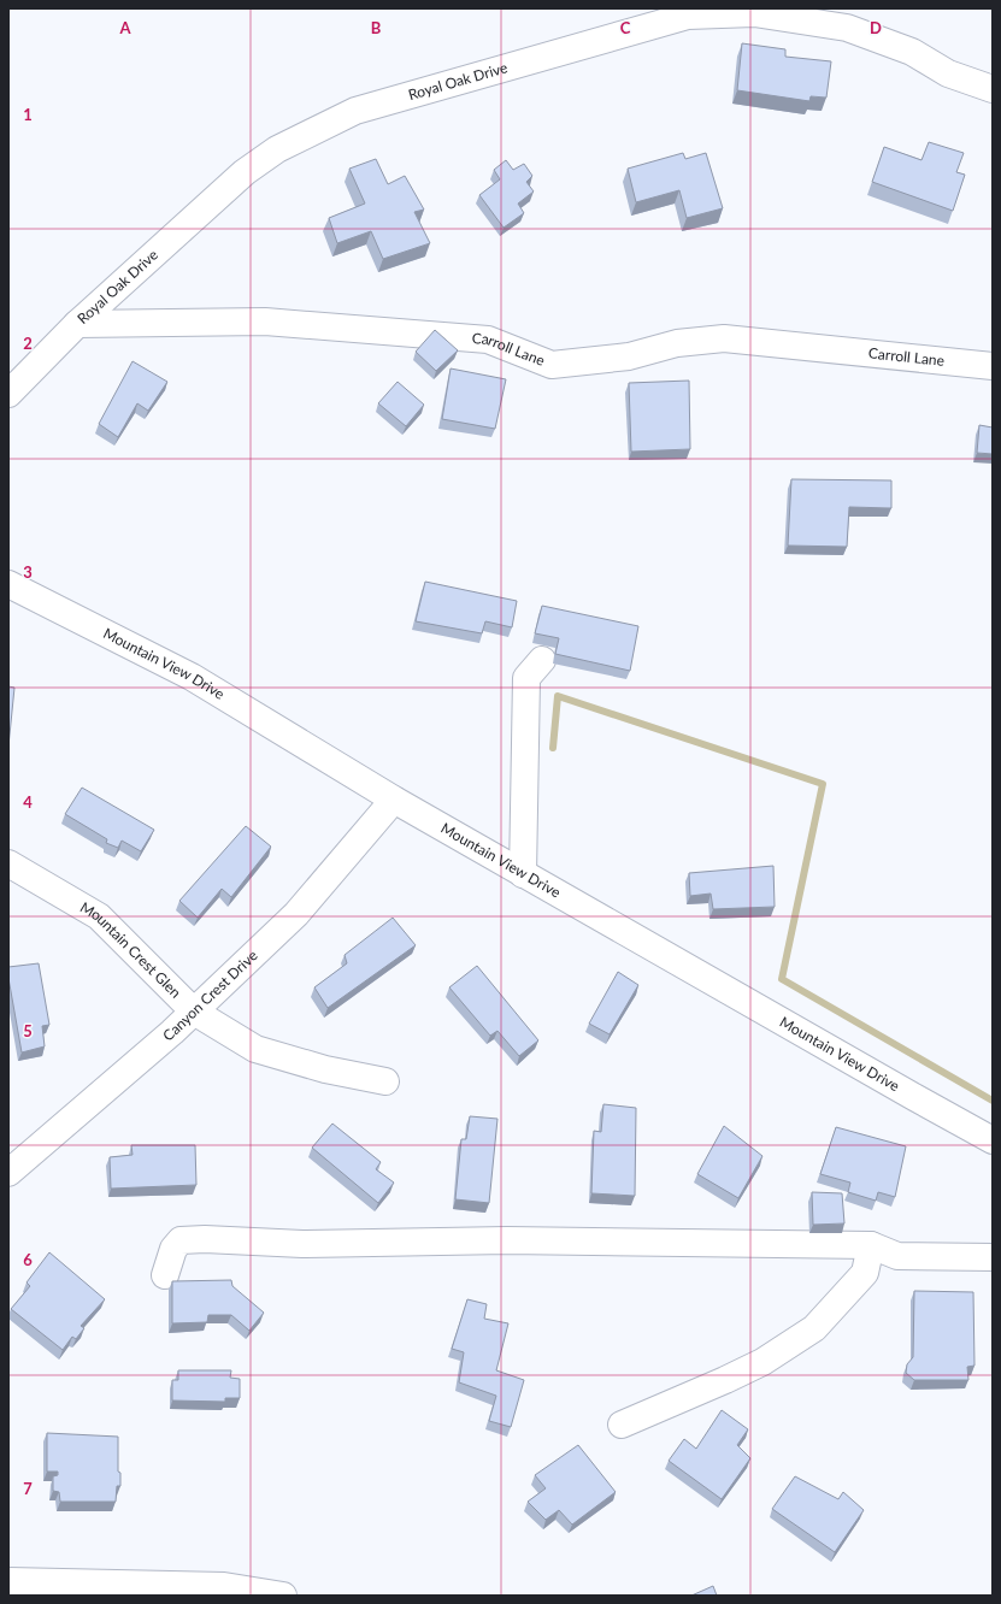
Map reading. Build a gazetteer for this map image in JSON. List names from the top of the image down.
{
  "streets": {
    "street": [
      "Royal Oak Drive",
      "Carroll Lane",
      "Mountain View Drive",
      "Mountain Crest Glen",
      "Canyon Crest Drive"
    ]
  },
  "crossings": [
    ["Royal Oak Drive", "Carroll Lane"],
    ["Mountain View Drive", "Canyon Crest Drive"],
    ["Mountain Crest Glen", "Canyon Crest Drive"]
  ],
  "grid": {
    "columns": [
      "A",
      "B",
      "C",
      "D"
    ],
    "rows": [
      "1",
      "2",
      "3",
      "4",
      "5",
      "6",
      "7"
    ]
  }
}
